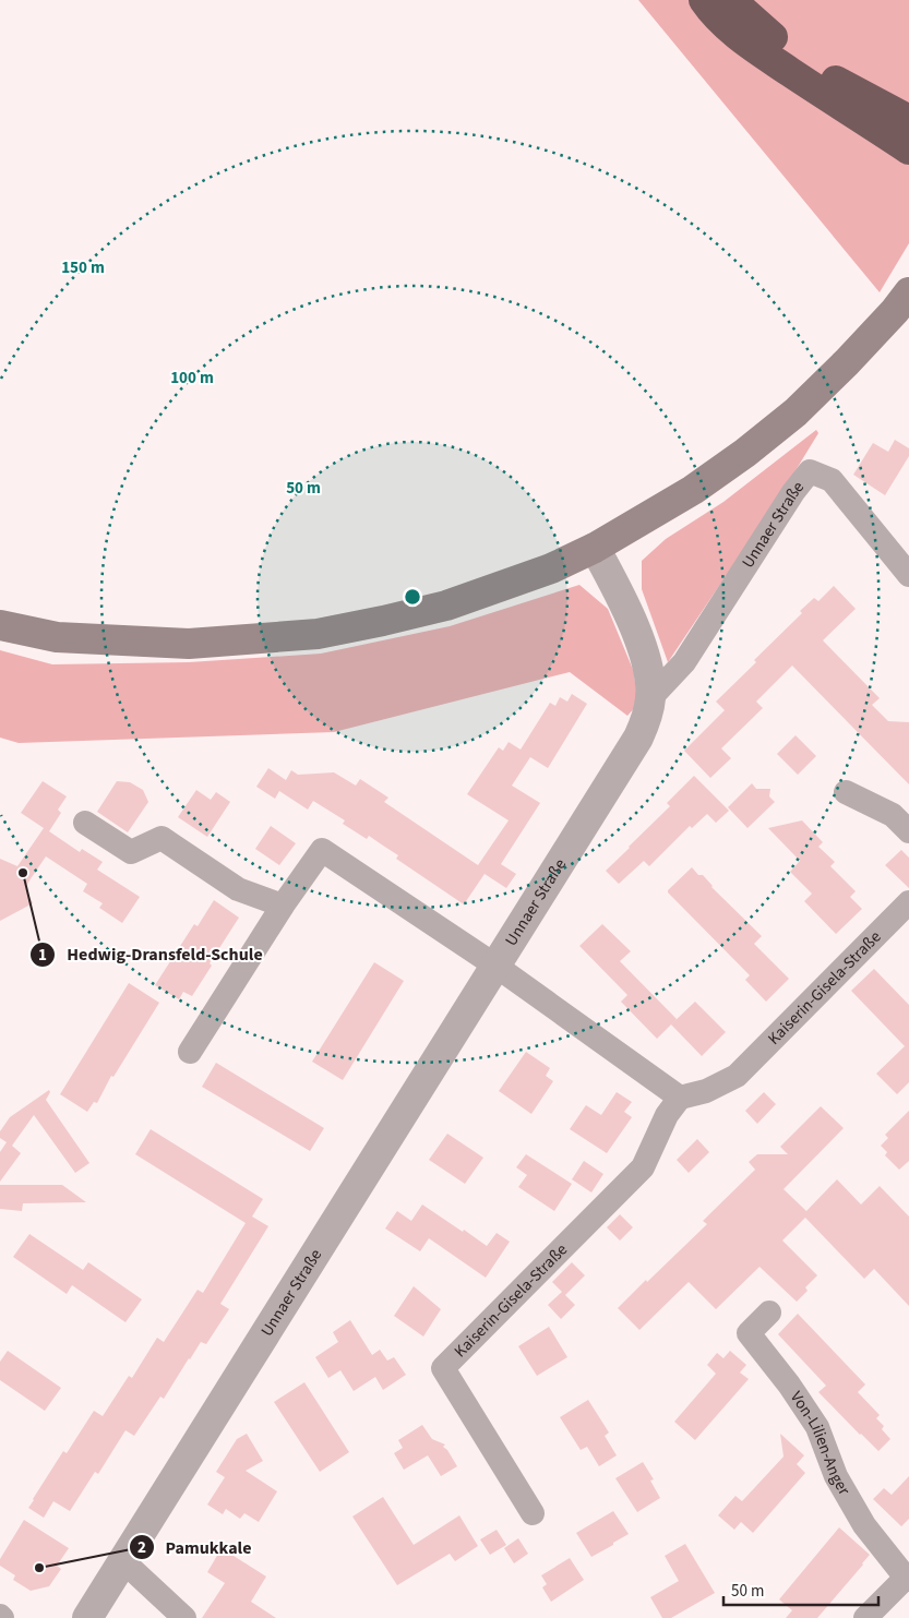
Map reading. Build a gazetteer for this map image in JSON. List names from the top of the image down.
{
  "streets": {
    "street": ["Unnaer Straße", "Kaiserin-Gisela-Straße", "Von-Lilien-Anger"]
  },
  "places": ["Hedwig-Dransfeld-Schule", "Pamukkale"],
  "scale_bar": "50 m",
  "rings": ["150 m", "100 m", "50 m"]
}
